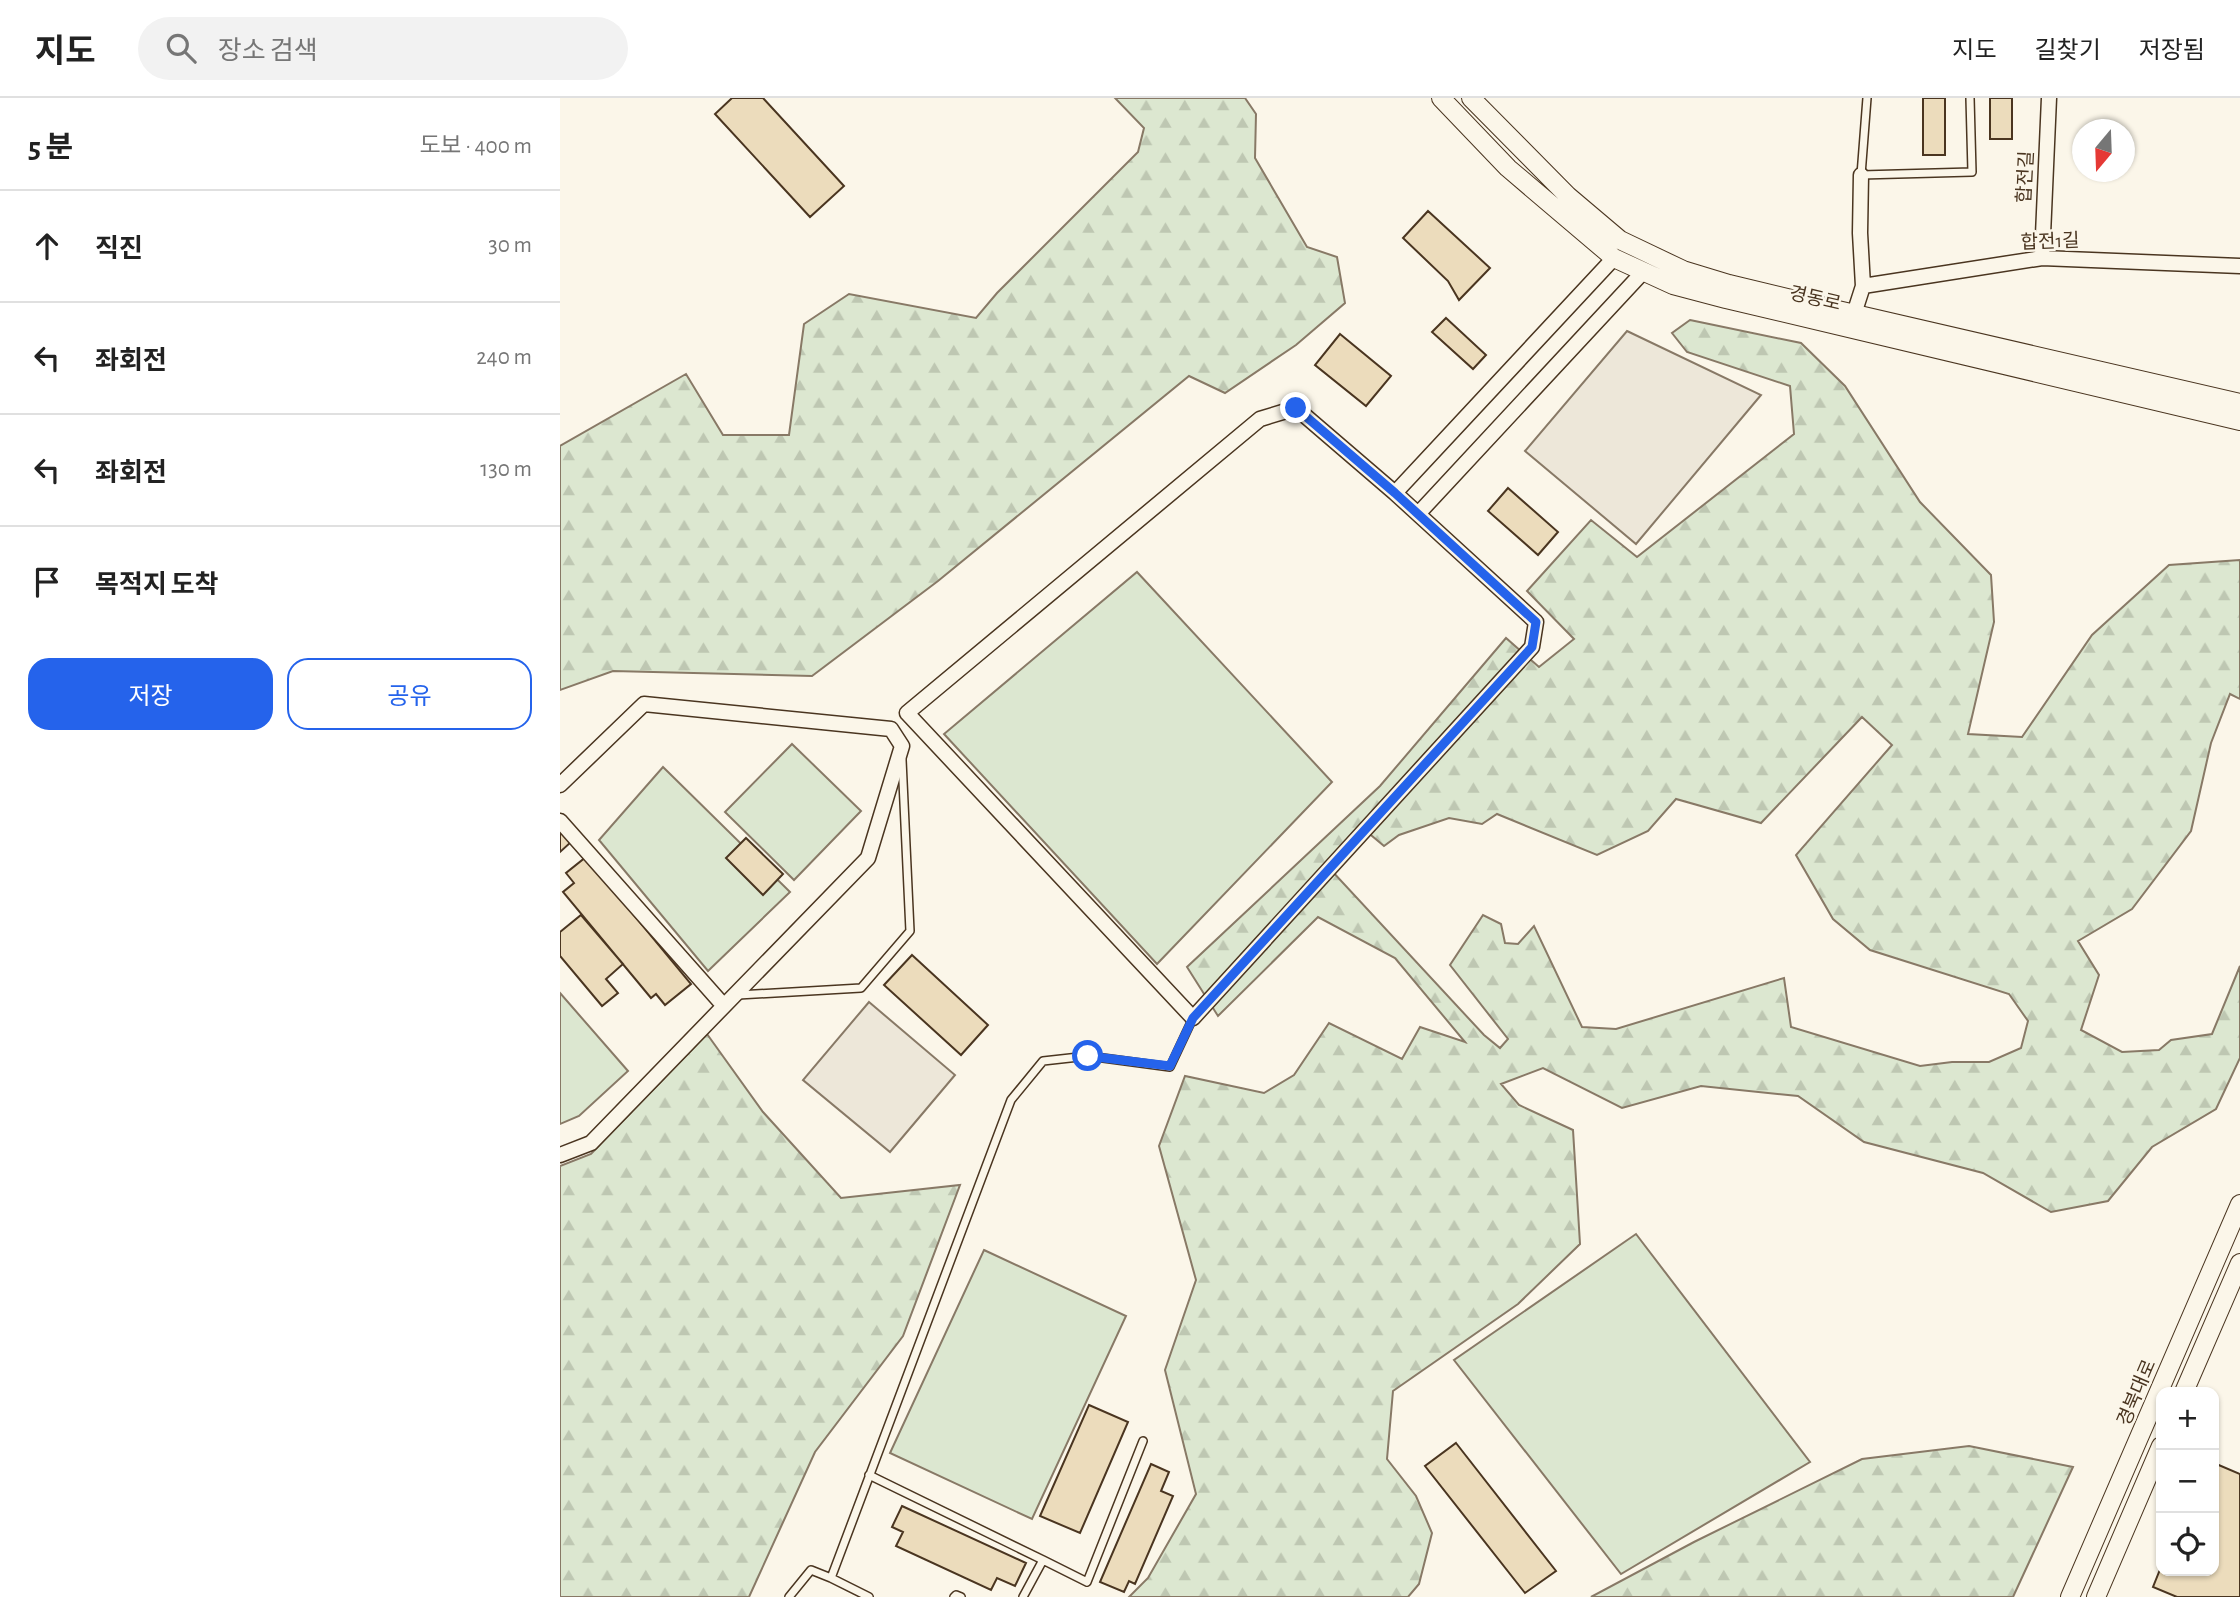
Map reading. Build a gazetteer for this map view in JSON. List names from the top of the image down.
{
  "streets": {
    "street": [
      "합전길",
      "합전1길",
      "경동로",
      "경북대로"
    ]
  },
  "crossings": [
    ["합전길", "합전1길"]
  ],
  "north": "bottom",
  "page": {
    "header": "지도",
    "search": "장소 검색",
    "nav": ["지도", "길찾기", "저장됨"],
    "heading": ["5 분", "도보 · 400 m"],
    "list": [
      ["직진", "30 m"],
      ["좌회전", "240 m"],
      ["좌회전", "130 m"],
      "목적지 도착"
    ],
    "buttons": ["저장", "공유"],
    "map_buttons": ["+", "−"]
  }
}
